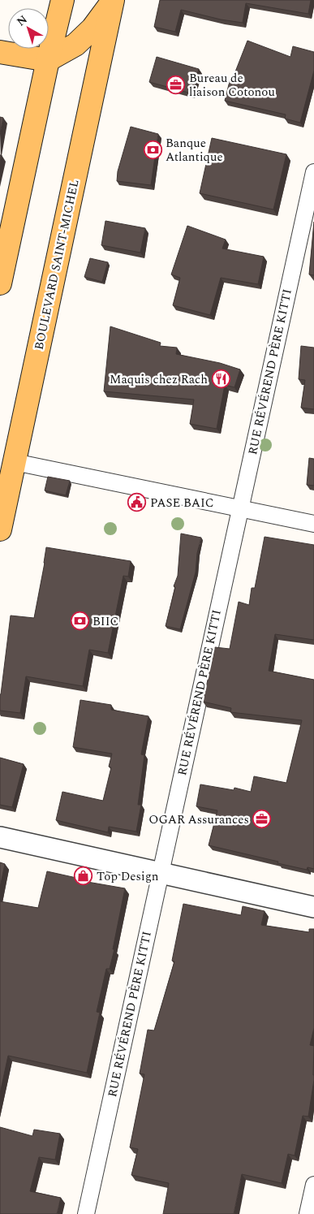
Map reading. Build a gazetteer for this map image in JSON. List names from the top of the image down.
{
  "streets": {
    "main road": ["BOULEVARD SAINT-MICHEL"],
    "street": ["RUE RÉVÉREND PÈRE KITTI"]
  },
  "places": {
    "office": ["Bureau de liaison Cotonou", "OGAR Assurances"],
    "bank": ["Banque Atlantique", "BIIC"],
    "restaurant": ["Maquis chez Rach"],
    "public building": ["PASE BAIC"],
    "shop": ["Top Design"]
  },
  "north": "top left"
}
